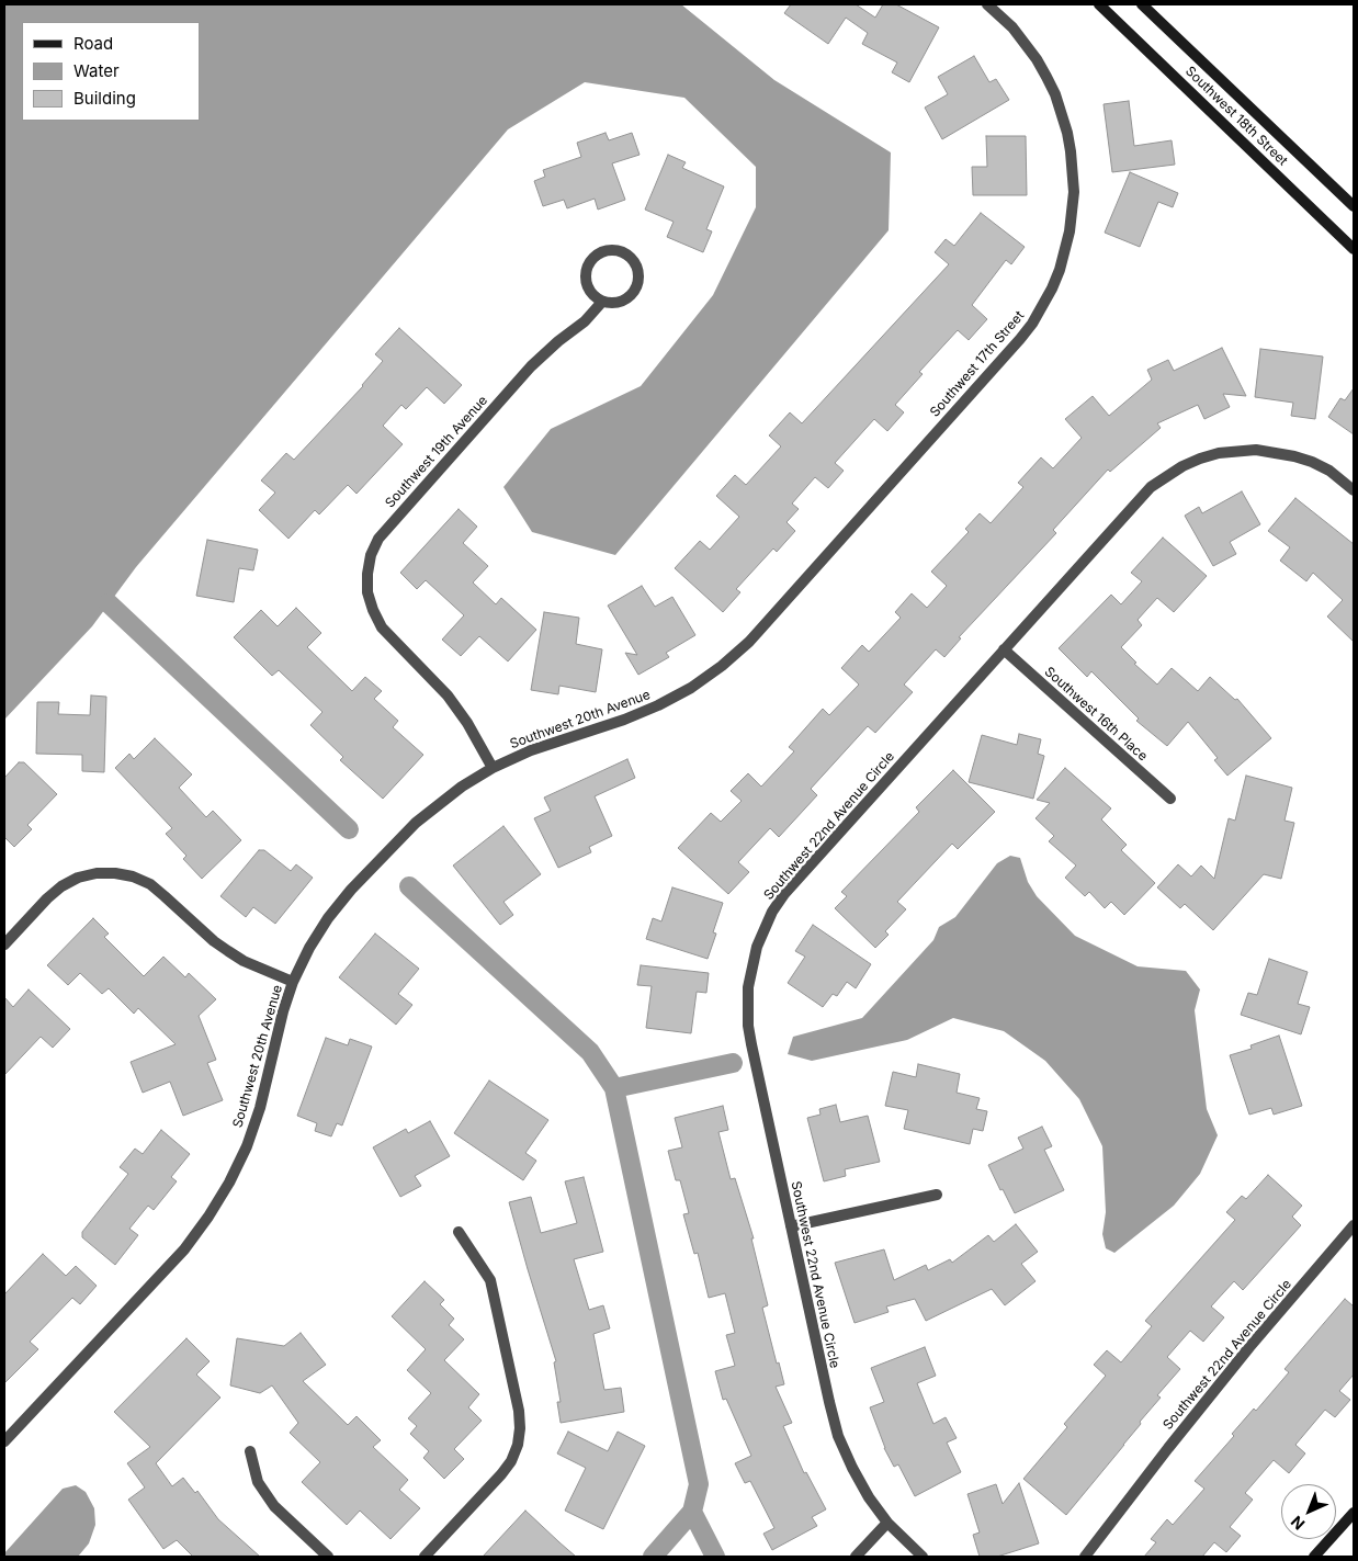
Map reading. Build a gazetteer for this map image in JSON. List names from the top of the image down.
{
  "streets": {
    "main road": ["Southwest 18th Street"],
    "street": [
      "Southwest 17th Street",
      "Southwest 19th Avenue",
      "Southwest 16th Place",
      "Southwest 20th Avenue",
      "Southwest 22nd Avenue Circle"
    ]
  },
  "crossings": [
    ["Southwest 17th Street", "Southwest 20th Avenue"],
    ["Southwest 19th Avenue", "Southwest 20th Avenue"],
    ["Southwest 16th Place", "Southwest 22nd Avenue Circle"]
  ],
  "legend": ["Road", "Water", "Building"],
  "north": "bottom left"
}
